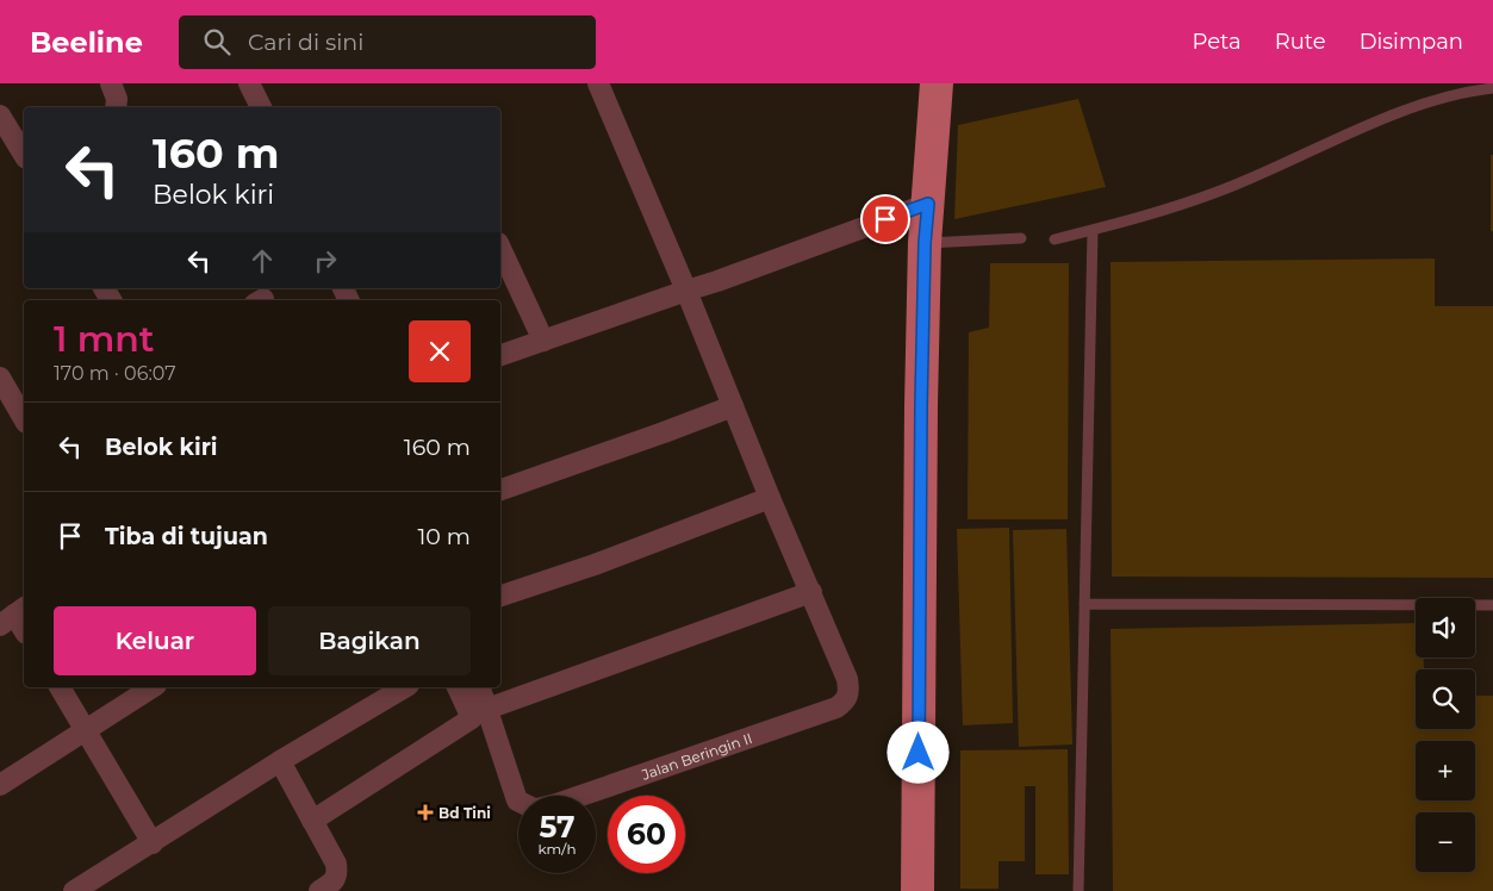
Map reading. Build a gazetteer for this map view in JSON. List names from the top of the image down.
{
  "streets": {
    "street": ["Jalan Beringin II"]
  },
  "places": {
    "health": ["Bd Tini"]
  },
  "page": {
    "header": "Beeline",
    "search": "Cari di sini",
    "nav": ["Peta", "Rute", "Disimpan"],
    "turn": ["160 m", "Belok kiri"],
    "heading": ["1 mnt", "170 m · 06:07"],
    "list": [
      {
        "name": "Belok kiri",
        "value": "160 m"
      },
      {
        "name": "Tiba di tujuan",
        "value": "10 m"
      }
    ],
    "buttons": ["Keluar", "Bagikan"],
    "map_buttons": ["+", "−"],
    "speed": "57 km/h",
    "limit": "60"
  }
}
